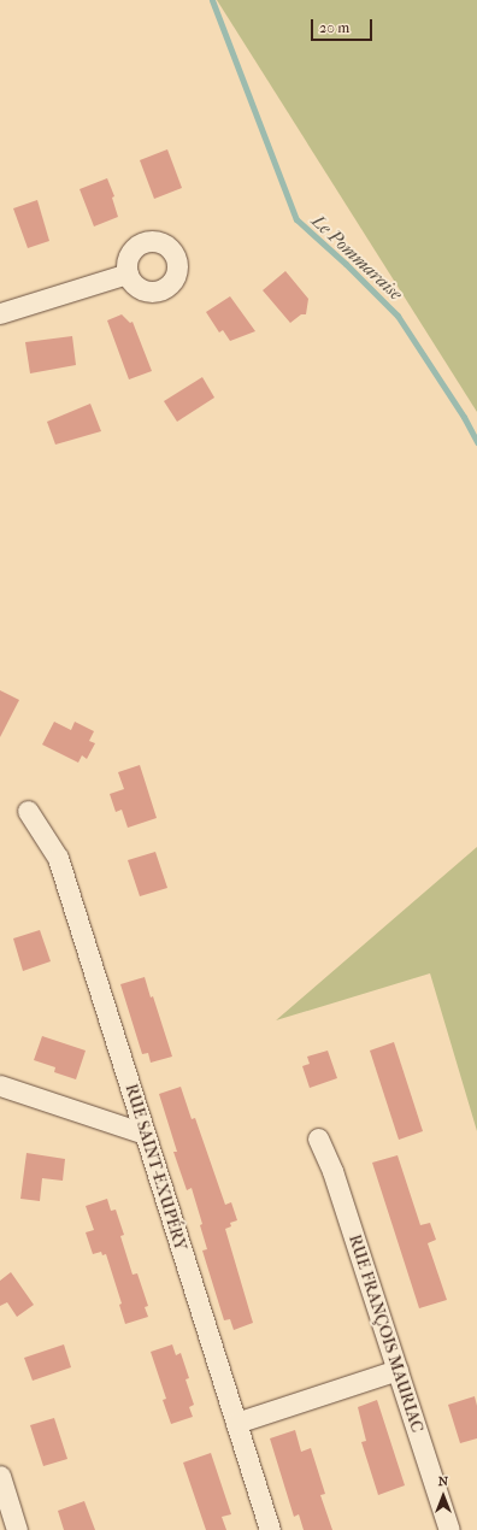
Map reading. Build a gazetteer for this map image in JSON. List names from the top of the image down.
{
  "streets": {
    "street": ["RUE SAINT-EXUPÉRY", "RUE FRANÇOIS MAURIAC"]
  },
  "water": ["Le Pommaraise"],
  "scale_bar": "20 m",
  "north": "top"
}
